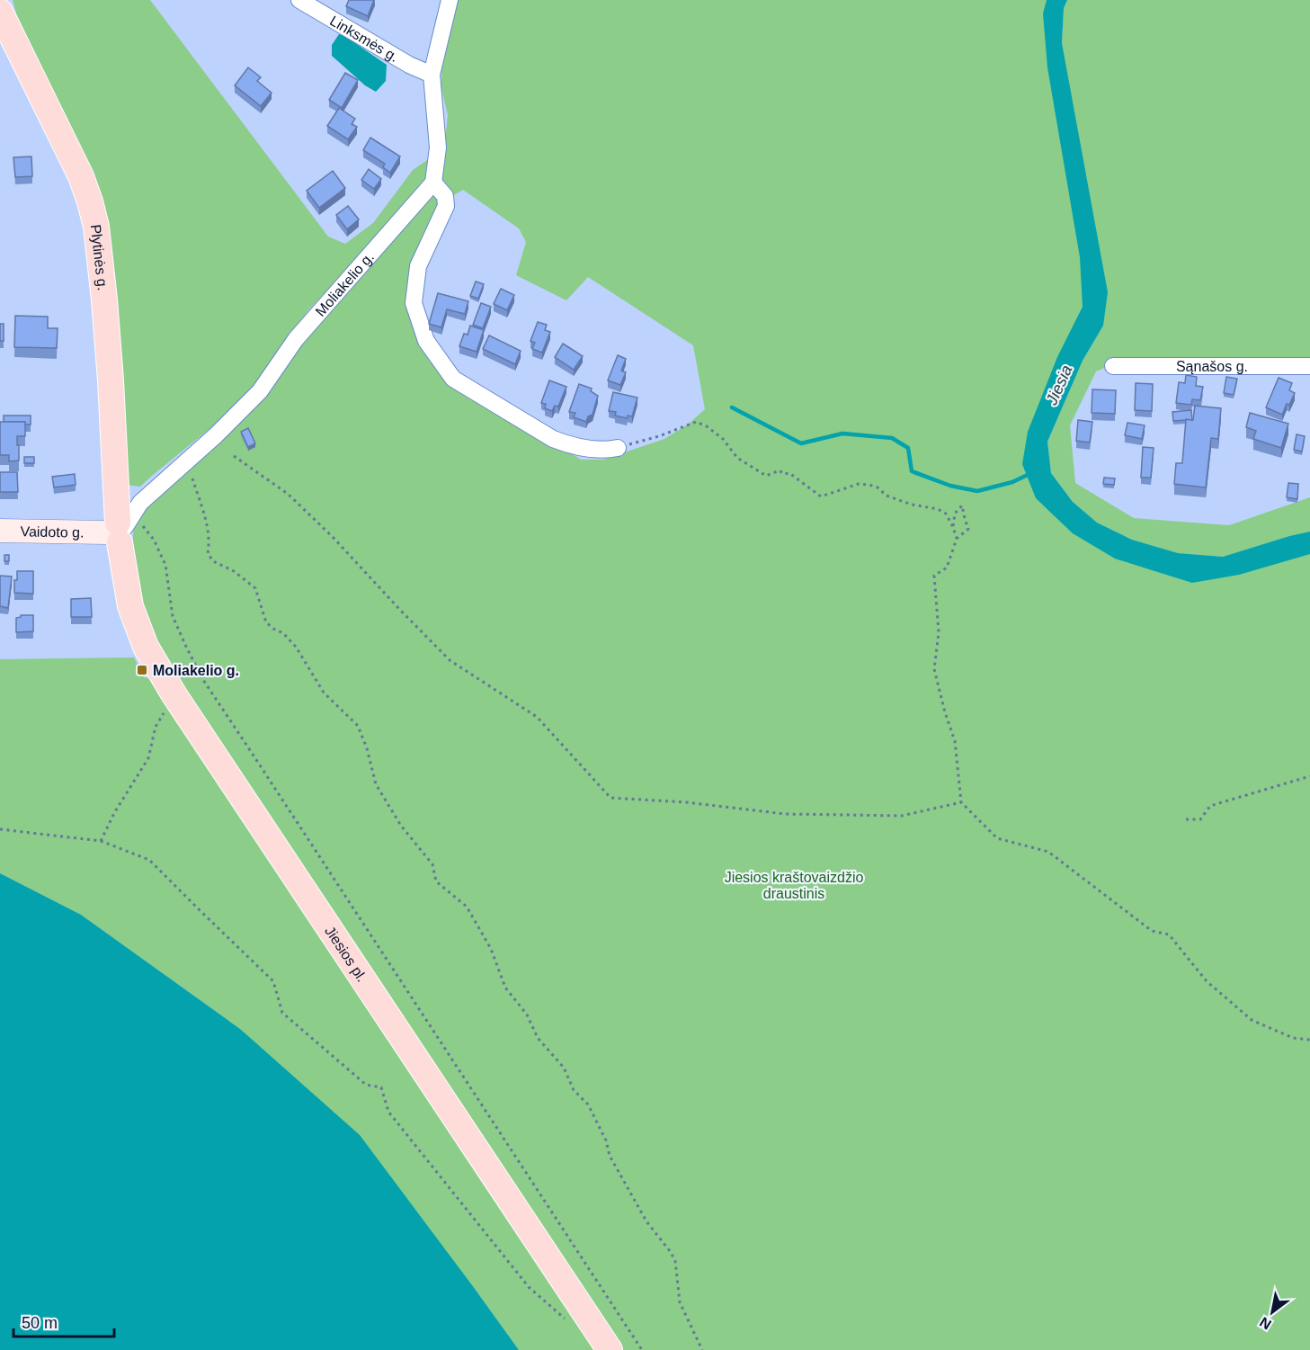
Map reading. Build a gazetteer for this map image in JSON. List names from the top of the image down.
{
  "streets": {
    "main road": ["Plytinės g.", "Vaidoto g.", "Jiesios pl."],
    "street": ["Linksmės g.", "Moliakelio g.", "Sąnašos g."]
  },
  "crossings": [
    ["Plytinės g.", "Moliakelio g."],
    ["Plytinės g.", "Vaidoto g."],
    ["Plytinės g.", "Jiesios pl."],
    ["Moliakelio g.", "Vaidoto g."],
    ["Moliakelio g.", "Jiesios pl."],
    ["Vaidoto g.", "Jiesios pl."]
  ],
  "water": ["Jiesia"],
  "parks": ["Jiesios kraštovaizdžio draustinis"],
  "places": {
    "transit": ["Moliakelio g."]
  },
  "scale_bar": "50 m",
  "north": "bottom left"
}
